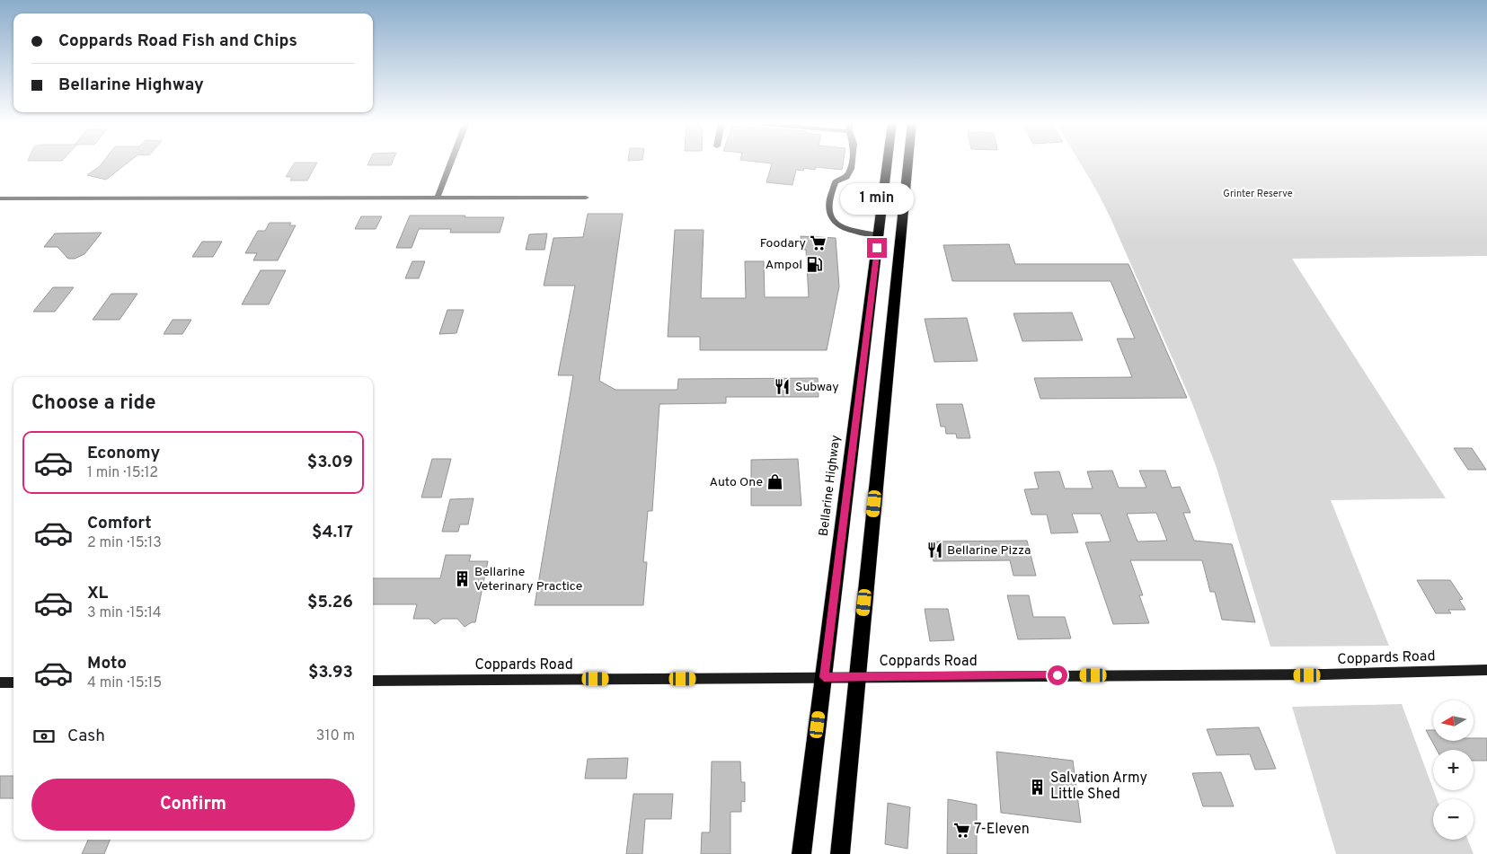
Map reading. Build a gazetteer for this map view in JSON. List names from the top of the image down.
{
  "streets": {
    "highway": ["Bellarine Highway"],
    "street": ["Coppards Road"]
  },
  "crossings": [
    ["Bellarine Highway", "Coppards Road"]
  ],
  "parks": ["Grinter Reserve"],
  "places": {
    "supermarket": ["Foodary", "7-Eleven"],
    "fuel station": ["Ampol"],
    "restaurant": ["Subway", "Bellarine Pizza"],
    "shop": ["Auto One"],
    "building": ["Bellarine Veterinary Practice", "Salvation Army Little Shed"]
  },
  "north": "left",
  "page": {
    "banner": ["Coppards Road Fish and Chips", "Bellarine Highway"],
    "bubble": "1 min",
    "heading": "Choose a ride",
    "list": [
      {
        "name": "Economy",
        "note": "1 min · 15:12",
        "value": "$3.09"
      },
      {
        "name": "Comfort",
        "note": "2 min · 15:13",
        "value": "$4.17"
      },
      {
        "name": "XL",
        "note": "3 min · 15:14",
        "value": "$5.26"
      },
      {
        "name": "Moto",
        "note": "4 min · 15:15",
        "value": "$3.93"
      }
    ],
    "map_buttons": ["+", "−"],
    "pay": ["Cash", "310 m"],
    "buttons": "Confirm"
  }
}
